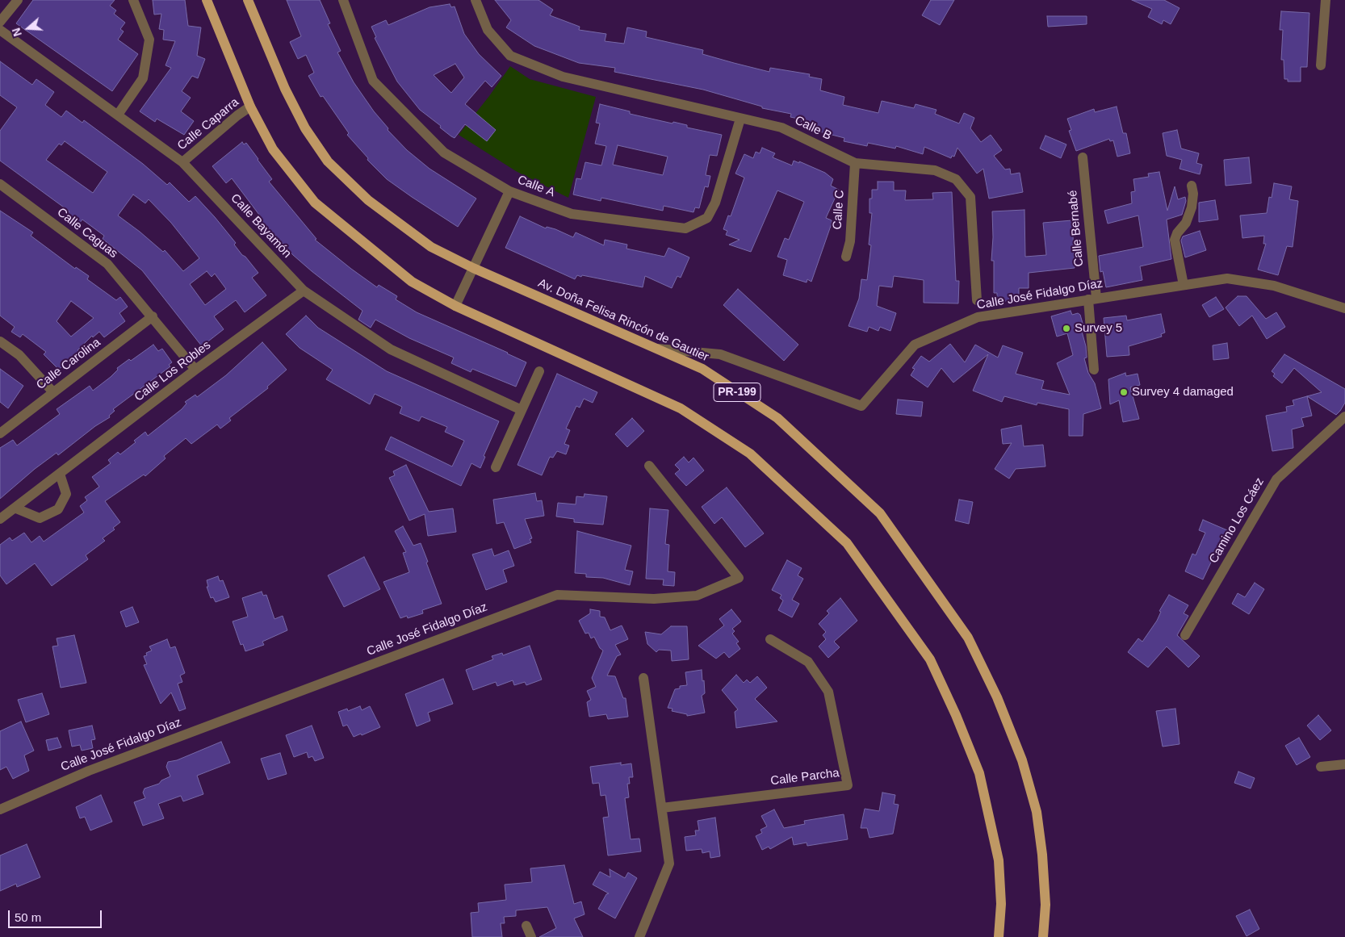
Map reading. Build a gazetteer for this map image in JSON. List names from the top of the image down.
{
  "streets": {
    "main road": ["Av. Doña Felisa Rincón de Gautier", "PR-199"],
    "street": [
      "Calle Caparra",
      "Calle B",
      "Calle A",
      "Calle C",
      "Calle Bayamón",
      "Calle Bernabé",
      "Calle Caguas",
      "Calle José Fidalgo Díaz",
      "Calle Carolina",
      "Calle Los Robles",
      "Camino Los Cáez",
      "Calle Parcha"
    ]
  },
  "crossings": [
    ["Calle Caparra", "Calle Bayamón"],
    ["Calle B", "Calle A"],
    ["Calle B", "Calle C"],
    ["Calle Bayamón", "Calle Los Robles"],
    ["Calle Bernabé", "Calle José Fidalgo Díaz"],
    ["Calle Caguas", "Calle Carolina"],
    ["Calle Caguas", "Calle Los Robles"],
    ["Calle José Fidalgo Díaz", "Av. Doña Felisa Rincón de Gautier"]
  ],
  "places": ["Survey 5", "Survey 4 damaged"],
  "scale_bar": "50 m",
  "north": "left"
}
